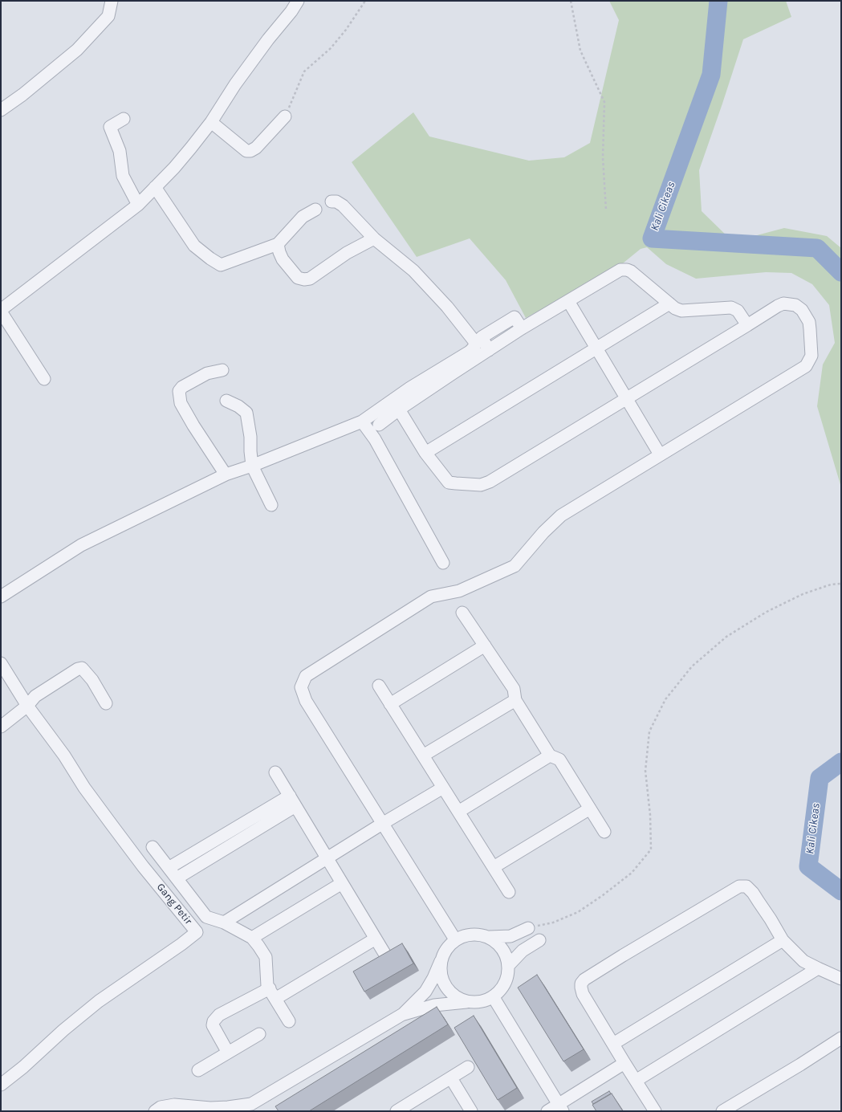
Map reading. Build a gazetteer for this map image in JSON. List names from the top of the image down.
{
  "streets": {
    "street": ["Gang Petir"]
  },
  "water": ["Kali Cikeas"]
}
